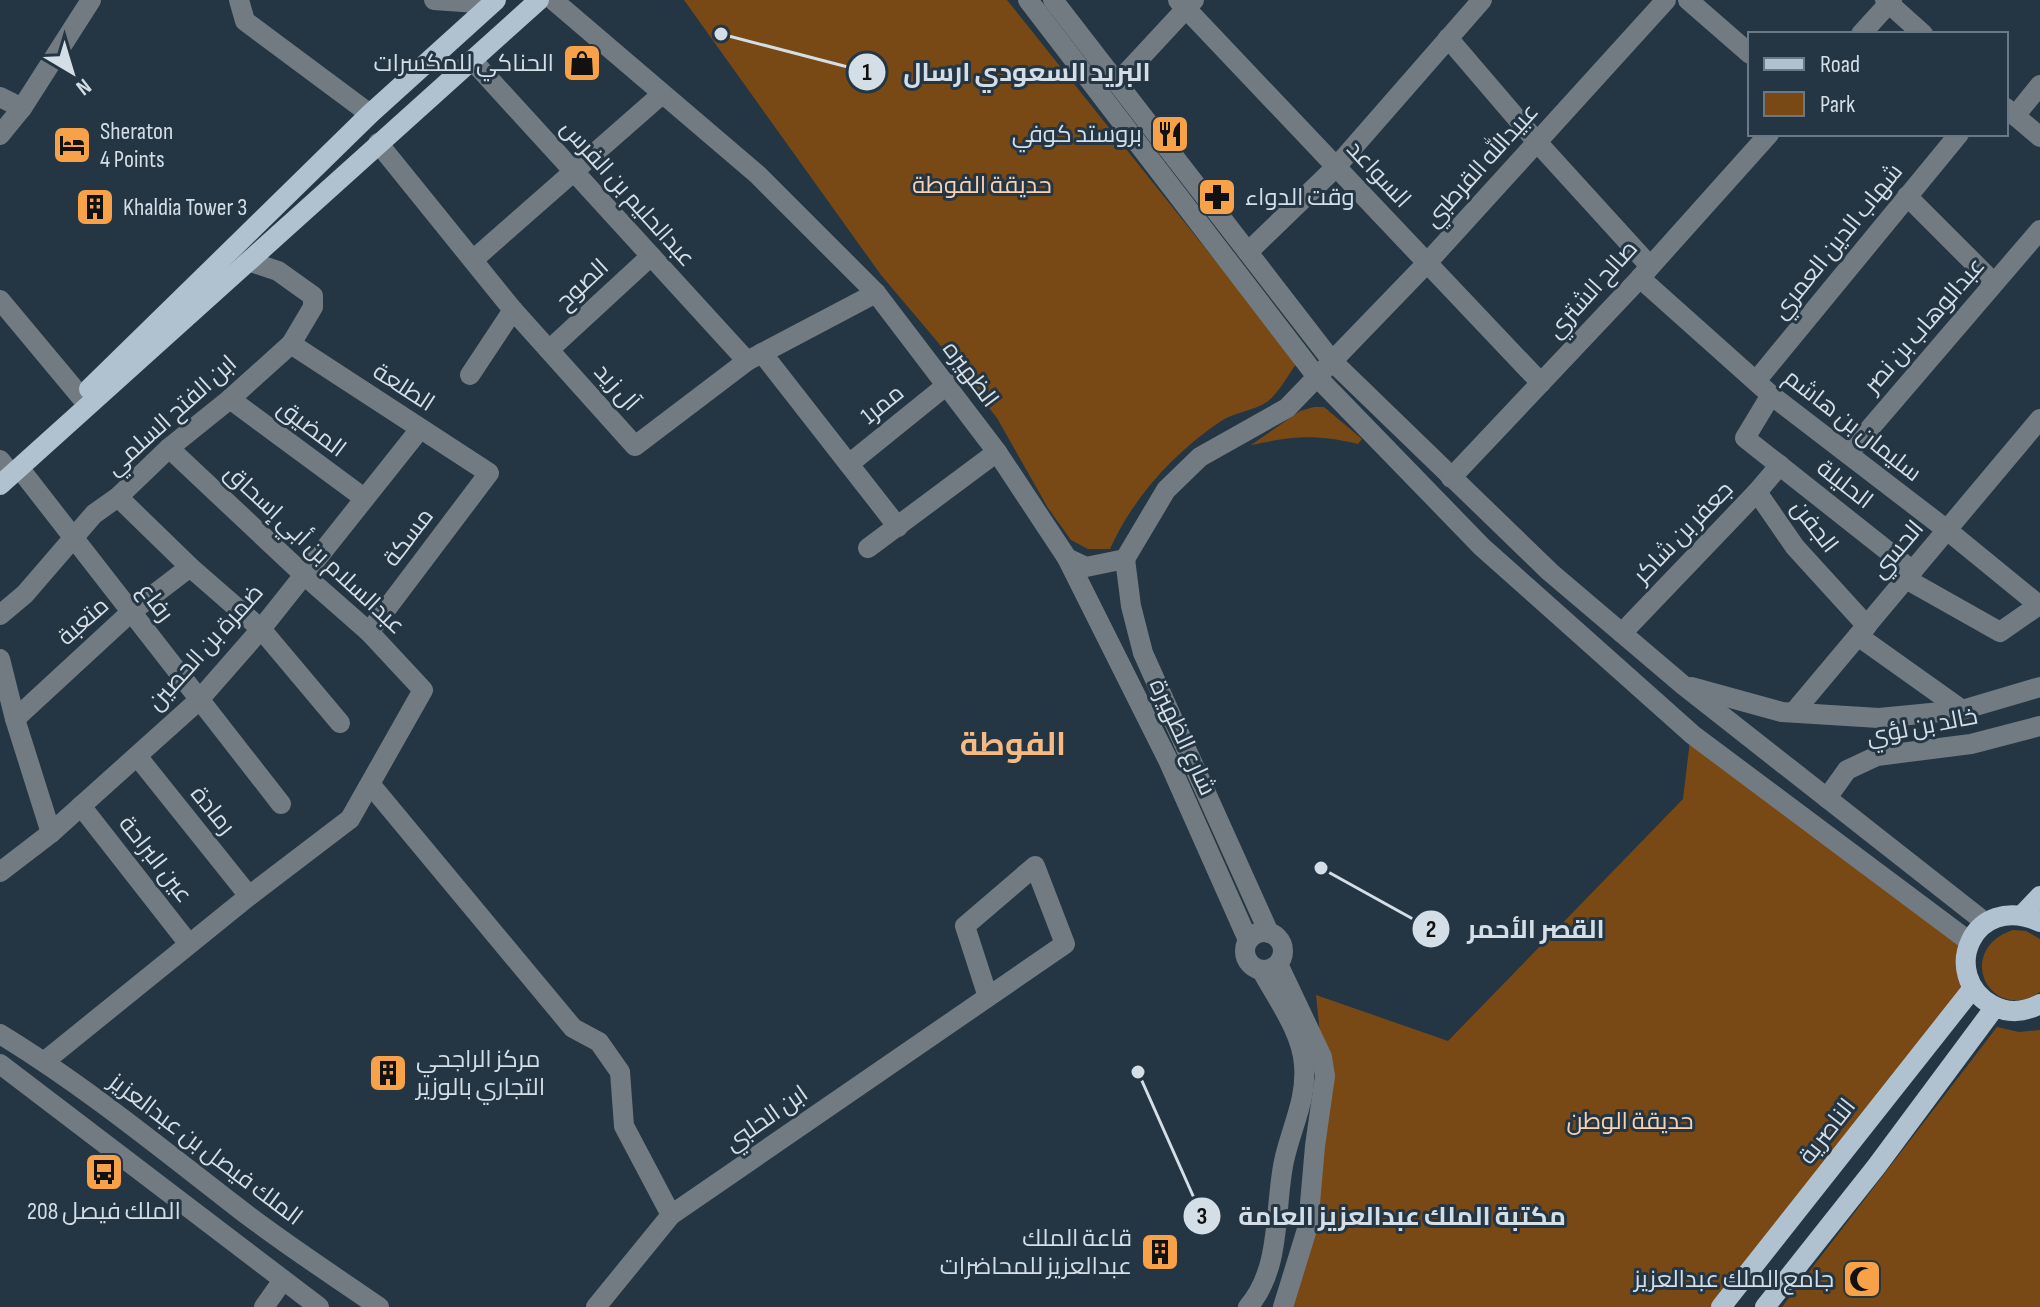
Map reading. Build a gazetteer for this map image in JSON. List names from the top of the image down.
{
  "streets": {
    "main road": ["الناصرية"],
    "street": [
      "عبيدالله القرطبي",
      "السواعد",
      "عبدالحليم بن الفرس",
      "شهاب الدين العمري",
      "الصوح",
      "صالح الشتري",
      "عبدالوهاب بن نصر",
      "الظهيره",
      "الطلعة",
      "آل زيد",
      "ممر1",
      "ابن الفتح السلمي",
      "سليمان بن هاشم",
      "المضيق",
      "الحليلة",
      "الجفن",
      "جعفر بن شاكر",
      "مسكة",
      "عبدالسلام بن أبي إسحاق",
      "الحسي",
      "رفاع",
      "متعبة",
      "ضمرة بن الحصين",
      "خالد بن لؤي",
      "شارع الظهيرة",
      "رمادة",
      "عين البراحة",
      "ابن الحلبي",
      "الملك فيصل بن عبدالعزيز"
    ]
  },
  "crossings": [
    ["عبيدالله القرطبي", "السواعد"],
    ["عبيدالله القرطبي", "سليمان بن هاشم"],
    ["السواعد", "صالح الشتري"],
    ["عبدالحليم بن الفرس", "الصوح"],
    ["عبدالحليم بن الفرس", "آل زيد"],
    ["عبدالحليم بن الفرس", "ممر1"],
    ["شهاب الدين العمري", "سليمان بن هاشم"],
    ["شهاب الدين العمري", "الحليلة"],
    ["الصوح", "آل زيد"],
    ["صالح الشتري", "سليمان بن هاشم"],
    ["عبدالوهاب بن نصر", "سليمان بن هاشم"],
    ["الظهيره", "آل زيد"],
    ["الظهيره", "ممر1"],
    ["الظهيره", "شارع الظهيرة"],
    ["الطلعة", "ابن الفتح السلمي"],
    ["الطلعة", "مسكة"],
    ["الطلعة", "ضمرة بن الحصين"],
    ["ابن الفتح السلمي", "المضيق"],
    ["ابن الفتح السلمي", "عبدالسلام بن أبي إسحاق"],
    ["ابن الفتح السلمي", "رفاع"],
    ["سليمان بن هاشم", "الحليلة"],
    ["سليمان بن هاشم", "الحسي"],
    ["المضيق", "ضمرة بن الحصين"],
    ["الحليلة", "جعفر بن شاكر"],
    ["الحليلة", "الحسي"],
    ["الجفن", "جعفر بن شاكر"],
    ["الجفن", "الحسي"],
    ["الجفن", "خالد بن لؤي"],
    ["مسكة", "عبدالسلام بن أبي إسحاق"],
    ["عبدالسلام بن أبي إسحاق", "ضمرة بن الحصين"],
    ["الحسي", "خالد بن لؤي"],
    ["رفاع", "متعبة"],
    ["رفاع", "ضمرة بن الحصين"],
    ["ضمرة بن الحصين", "رمادة"],
    ["ضمرة بن الحصين", "عين البراحة"]
  ],
  "districts": ["الفوطة"],
  "parks": ["حديقة الفوطة", "حديقة الوطن"],
  "places": {
    "other": ["البريد السعودي ارسال", "القصر الأحمر", "مكتبة الملك عبدالعزيز العامة"],
    "shop": ["الحناكي للمكسرات"],
    "restaurant": ["بروستد كوفي"],
    "hotel": ["Sheraton 4 Points"],
    "pharmacy": ["وقت الدواء"],
    "building": ["Khaldia Tower 3", "مركز الراجحي التجاري بالوزير", "قاعة الملك عبدالعزيز للمحاضرات"],
    "bus stop": ["الملك فيصل 208"],
    "mosque": ["جامع الملك عبدالعزيز"]
  },
  "legend": ["Road", "Park"],
  "north": "bottom right"
}
